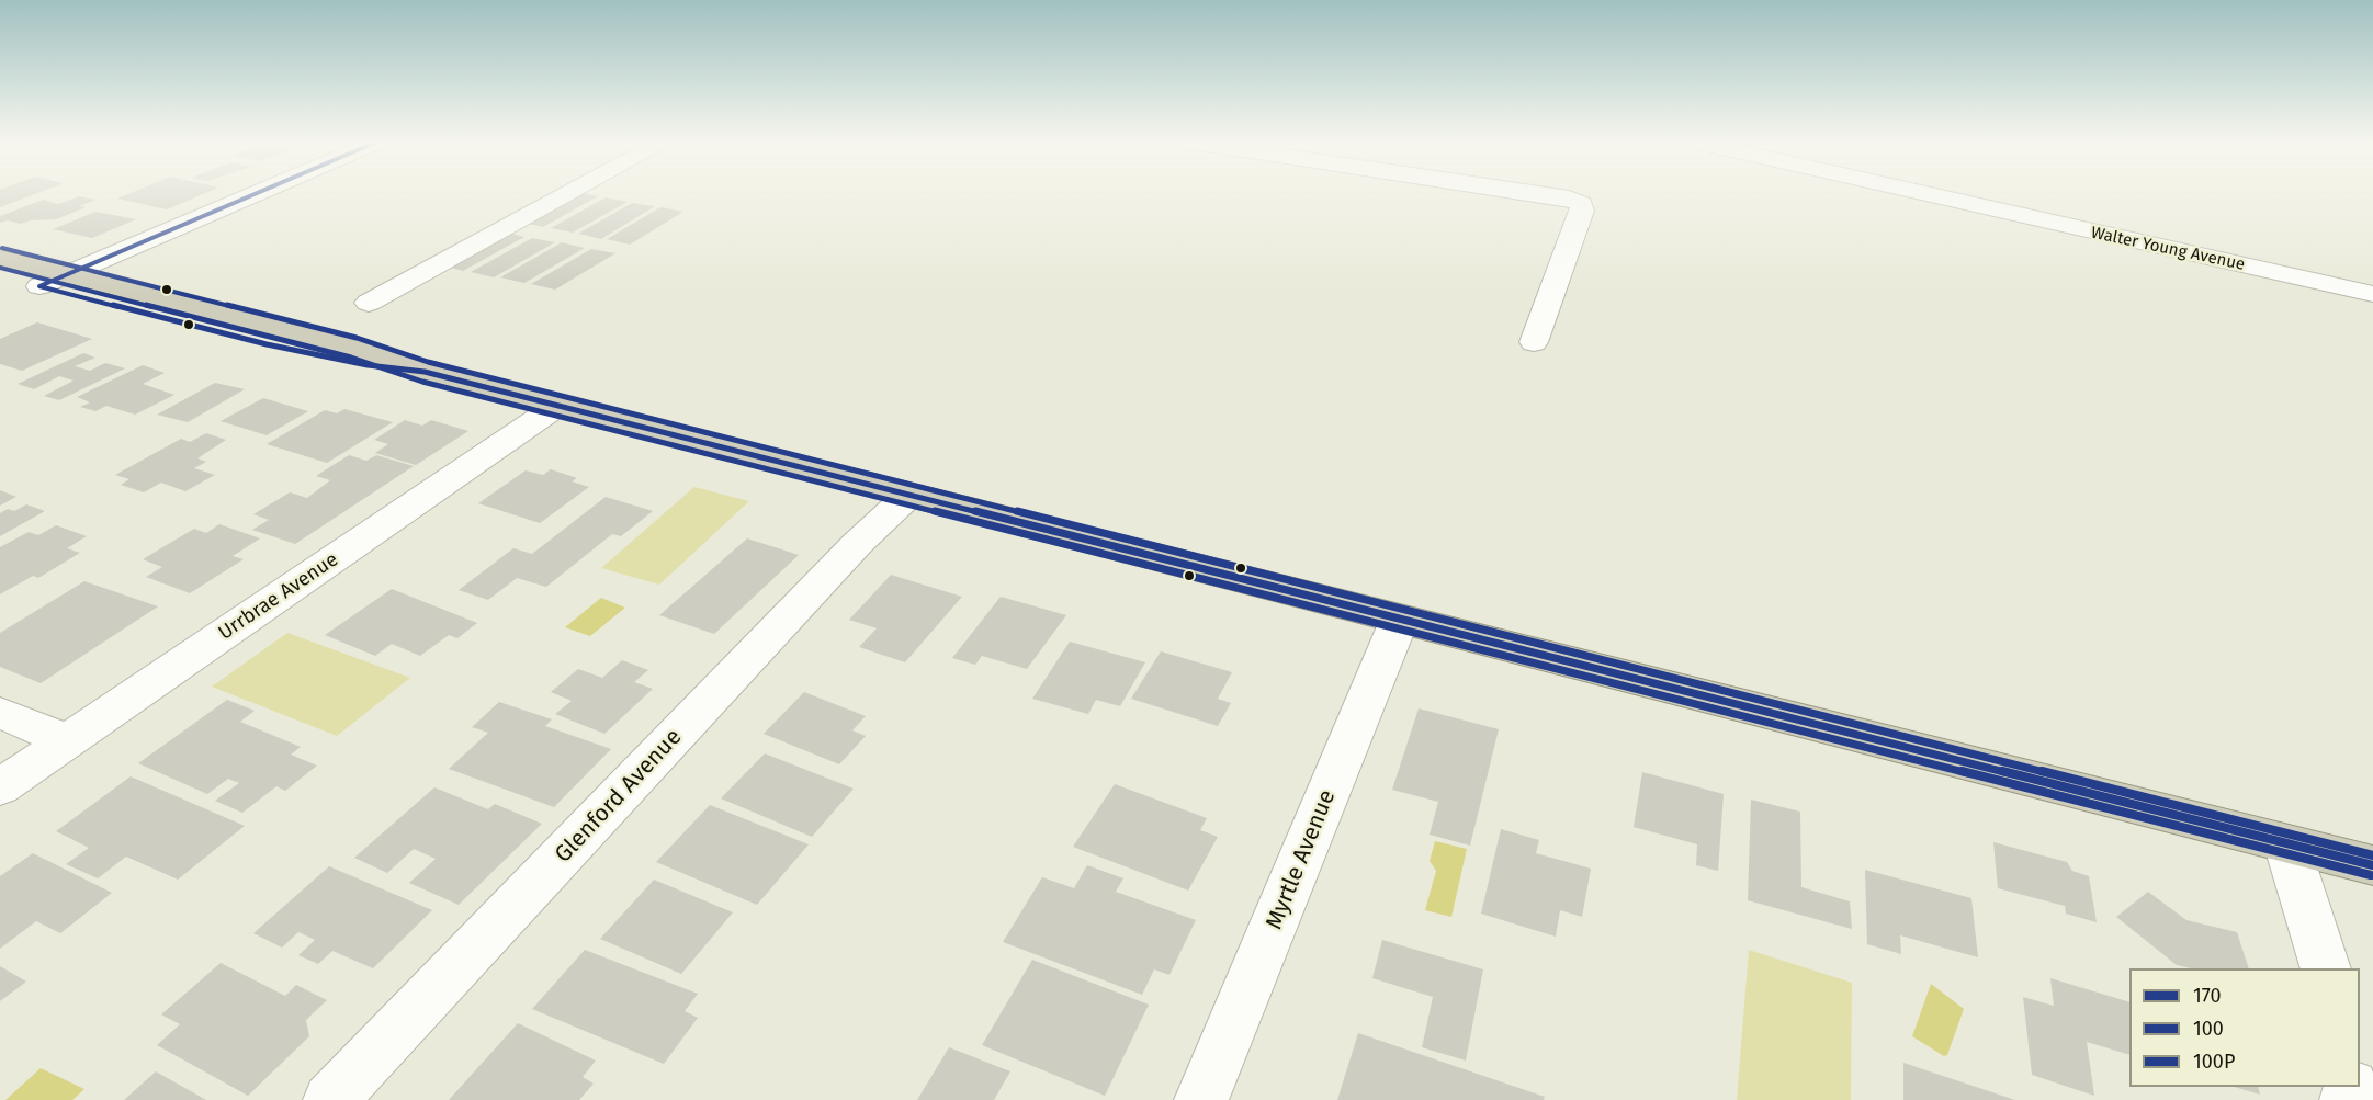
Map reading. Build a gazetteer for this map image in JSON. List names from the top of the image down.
{
  "streets": {
    "street": [
      "Walter Young Avenue",
      "Urrbrae Avenue",
      "Glenford Avenue",
      "Myrtle Avenue"
    ]
  },
  "lines": ["transit line 170", "transit line 100P", "transit line 100"],
  "legend": ["170", "100", "100P"]
}
